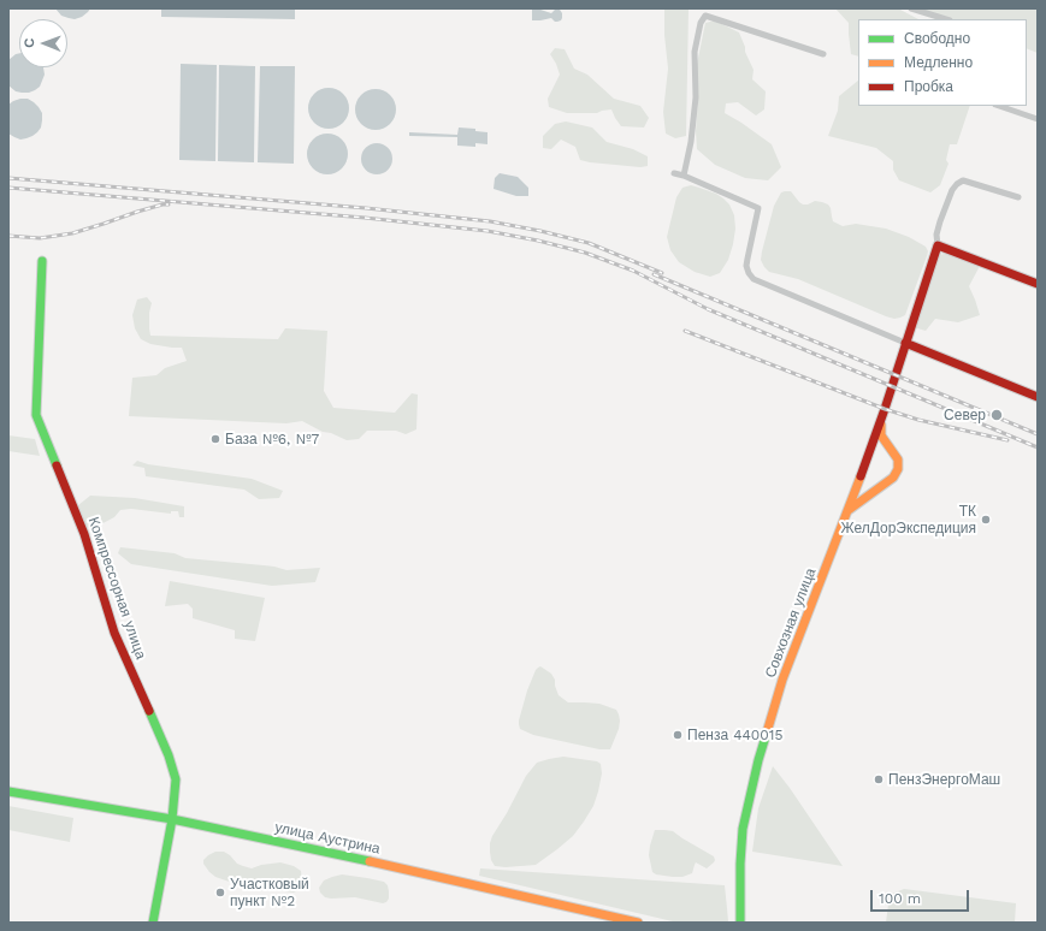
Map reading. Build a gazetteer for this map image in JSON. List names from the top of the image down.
{
  "streets": {
    "main road": ["Компрессорная улица", "Совхозная улица", "улица Аустрина"]
  },
  "crossings": [
    ["Компрессорная улица", "улица Аустрина"]
  ],
  "places": [
    "Север",
    "База №6, №7",
    "ТК ЖелДорЭкспедиция",
    "Пенза 440015",
    "ПензЭнергоМаш",
    "Участковый пункт №2"
  ],
  "legend": ["Свободно", "Медленно", "Пробка"],
  "scale_bar": "100 m",
  "north": "left"
}
